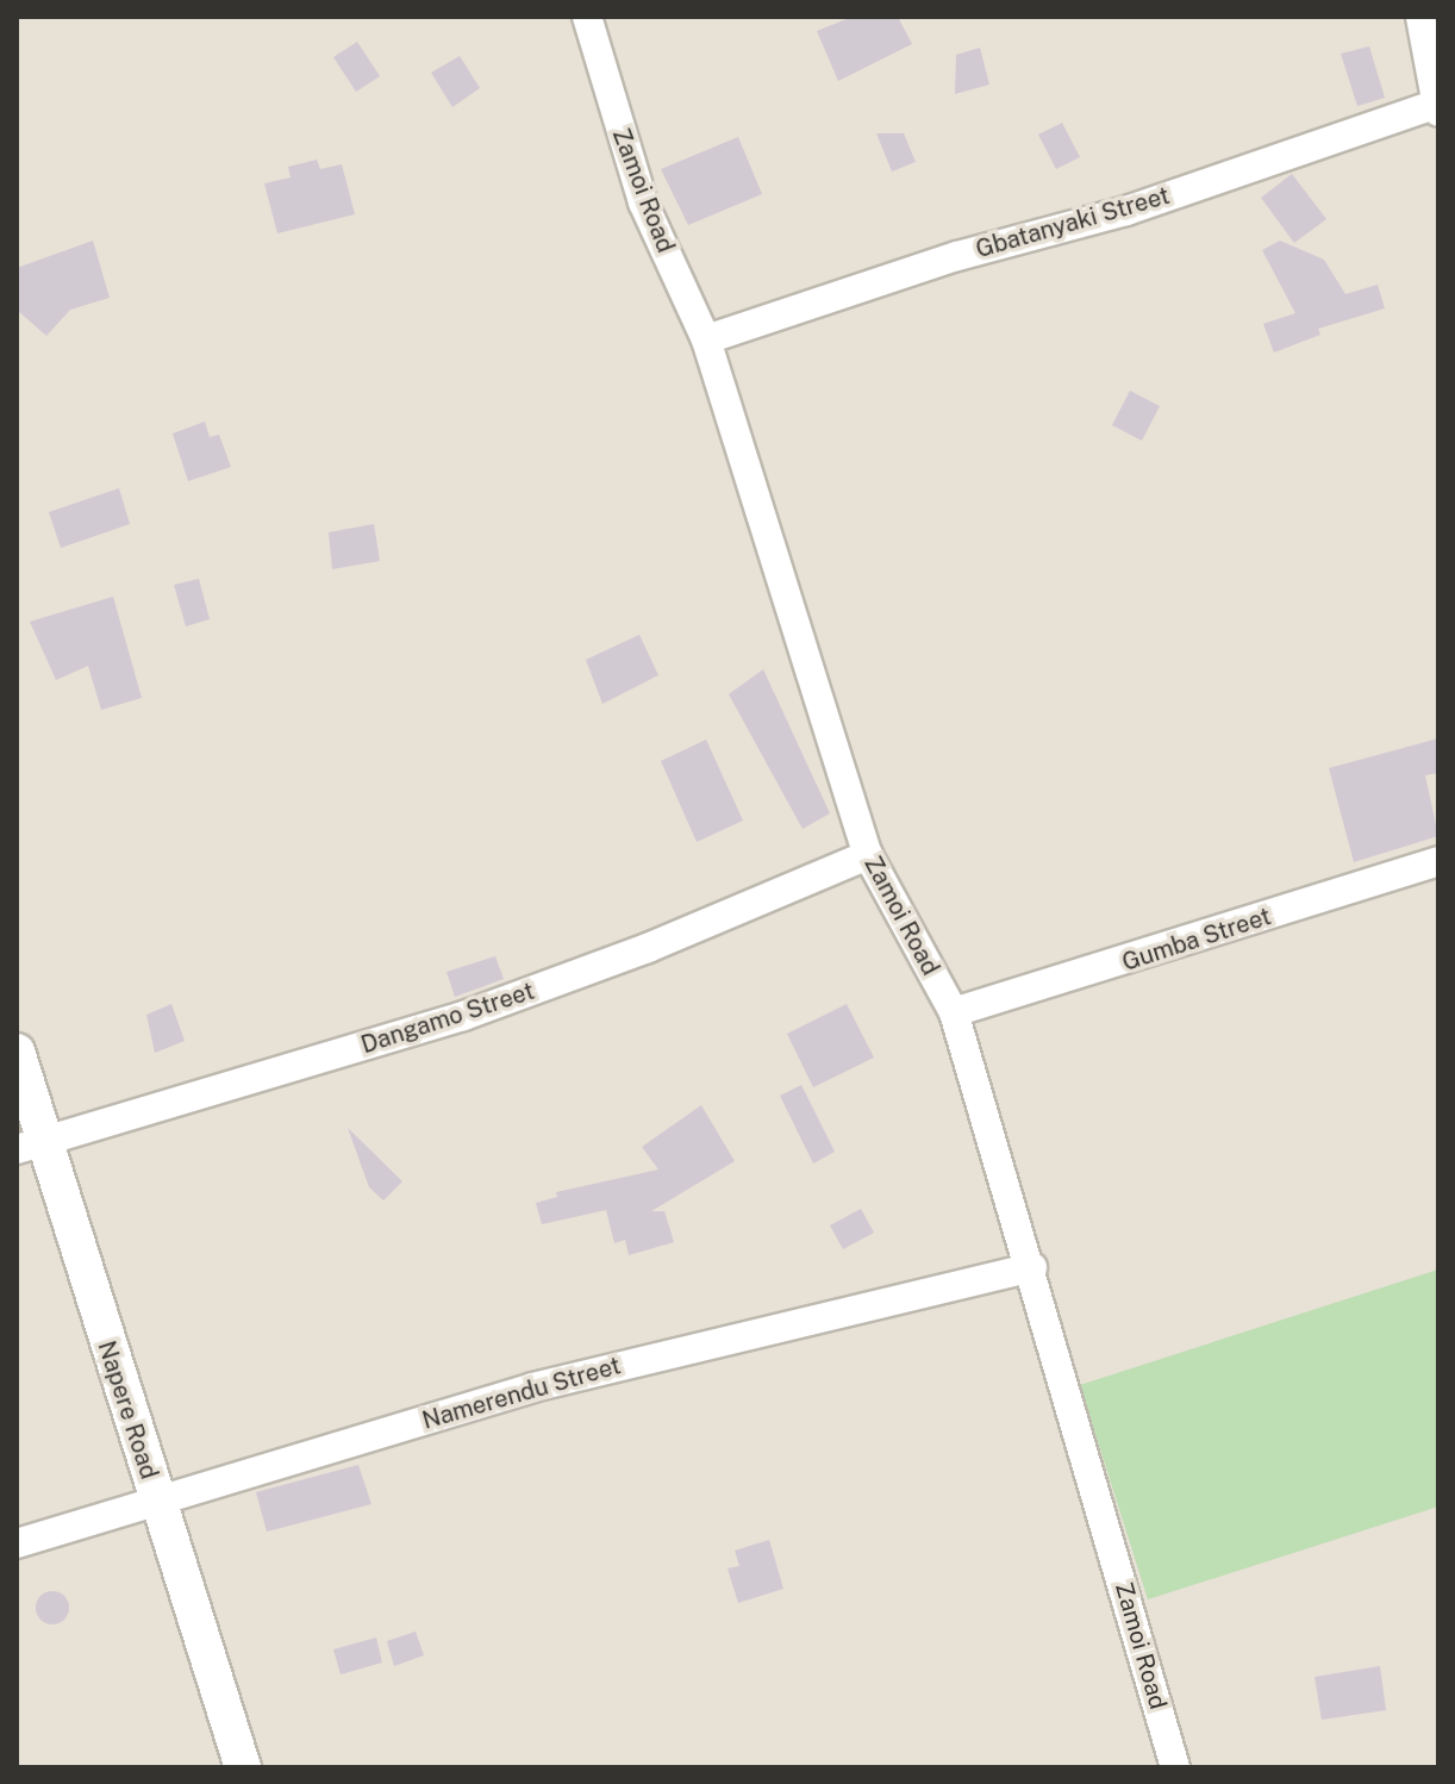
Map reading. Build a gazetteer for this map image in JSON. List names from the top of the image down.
{
  "streets": {
    "street": [
      "Zamoi Road",
      "Gbatanyaki Street",
      "Gumba Street",
      "Dangamo Street",
      "Namerendu Street",
      "Napere Road"
    ]
  },
  "crossings": [
    ["Zamoi Road", "Gbatanyaki Street"],
    ["Zamoi Road", "Gumba Street"],
    ["Zamoi Road", "Dangamo Street"],
    ["Zamoi Road", "Namerendu Street"],
    ["Dangamo Street", "Napere Road"],
    ["Namerendu Street", "Napere Road"]
  ]
}
